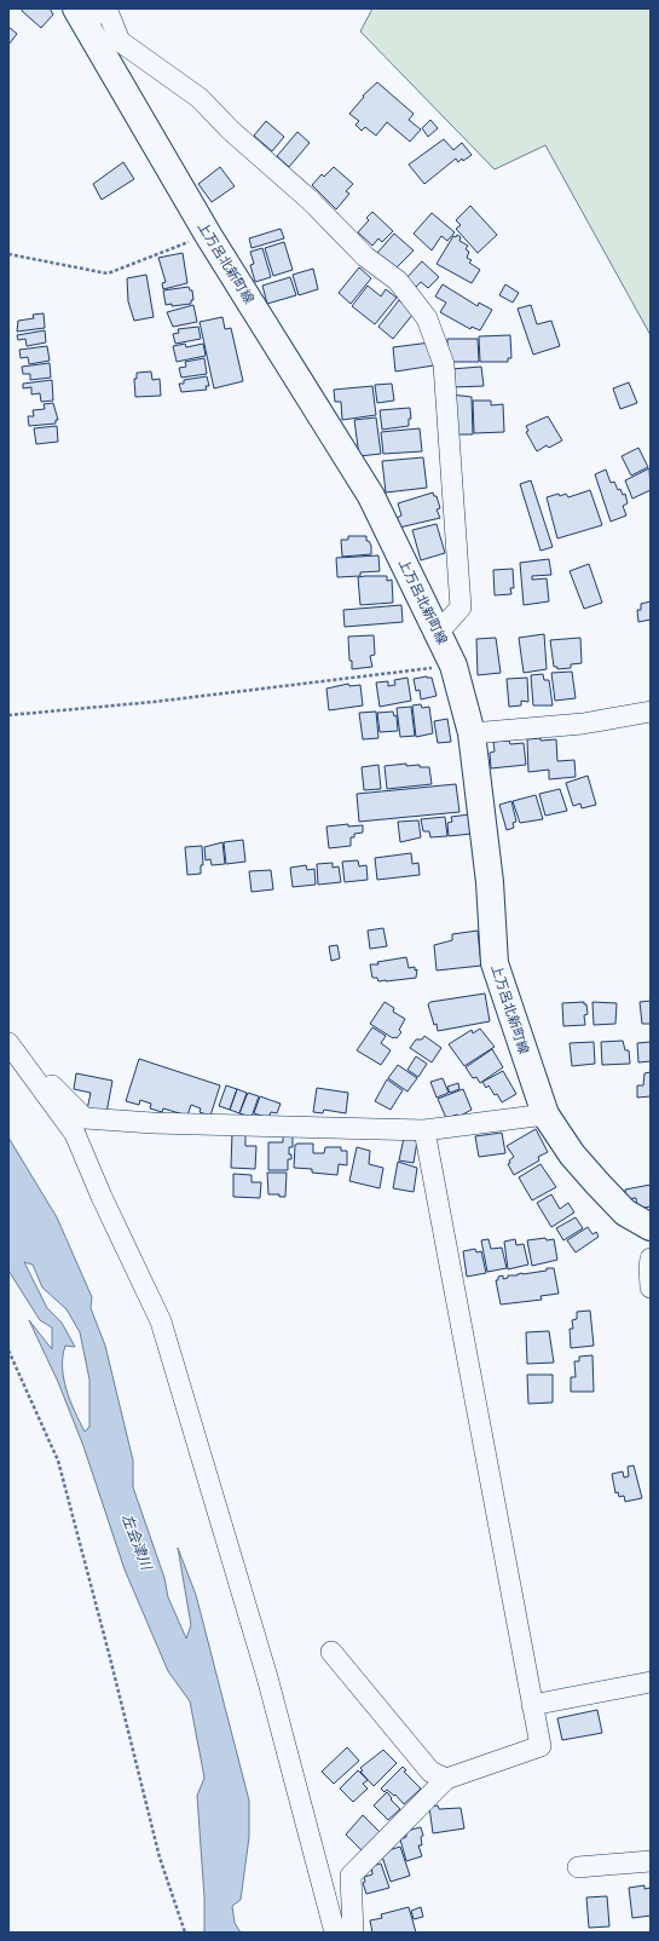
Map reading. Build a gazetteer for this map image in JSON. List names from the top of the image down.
{
  "streets": {
    "main road": ["上万呂北新町線"]
  },
  "water": ["左会津川"]
}
